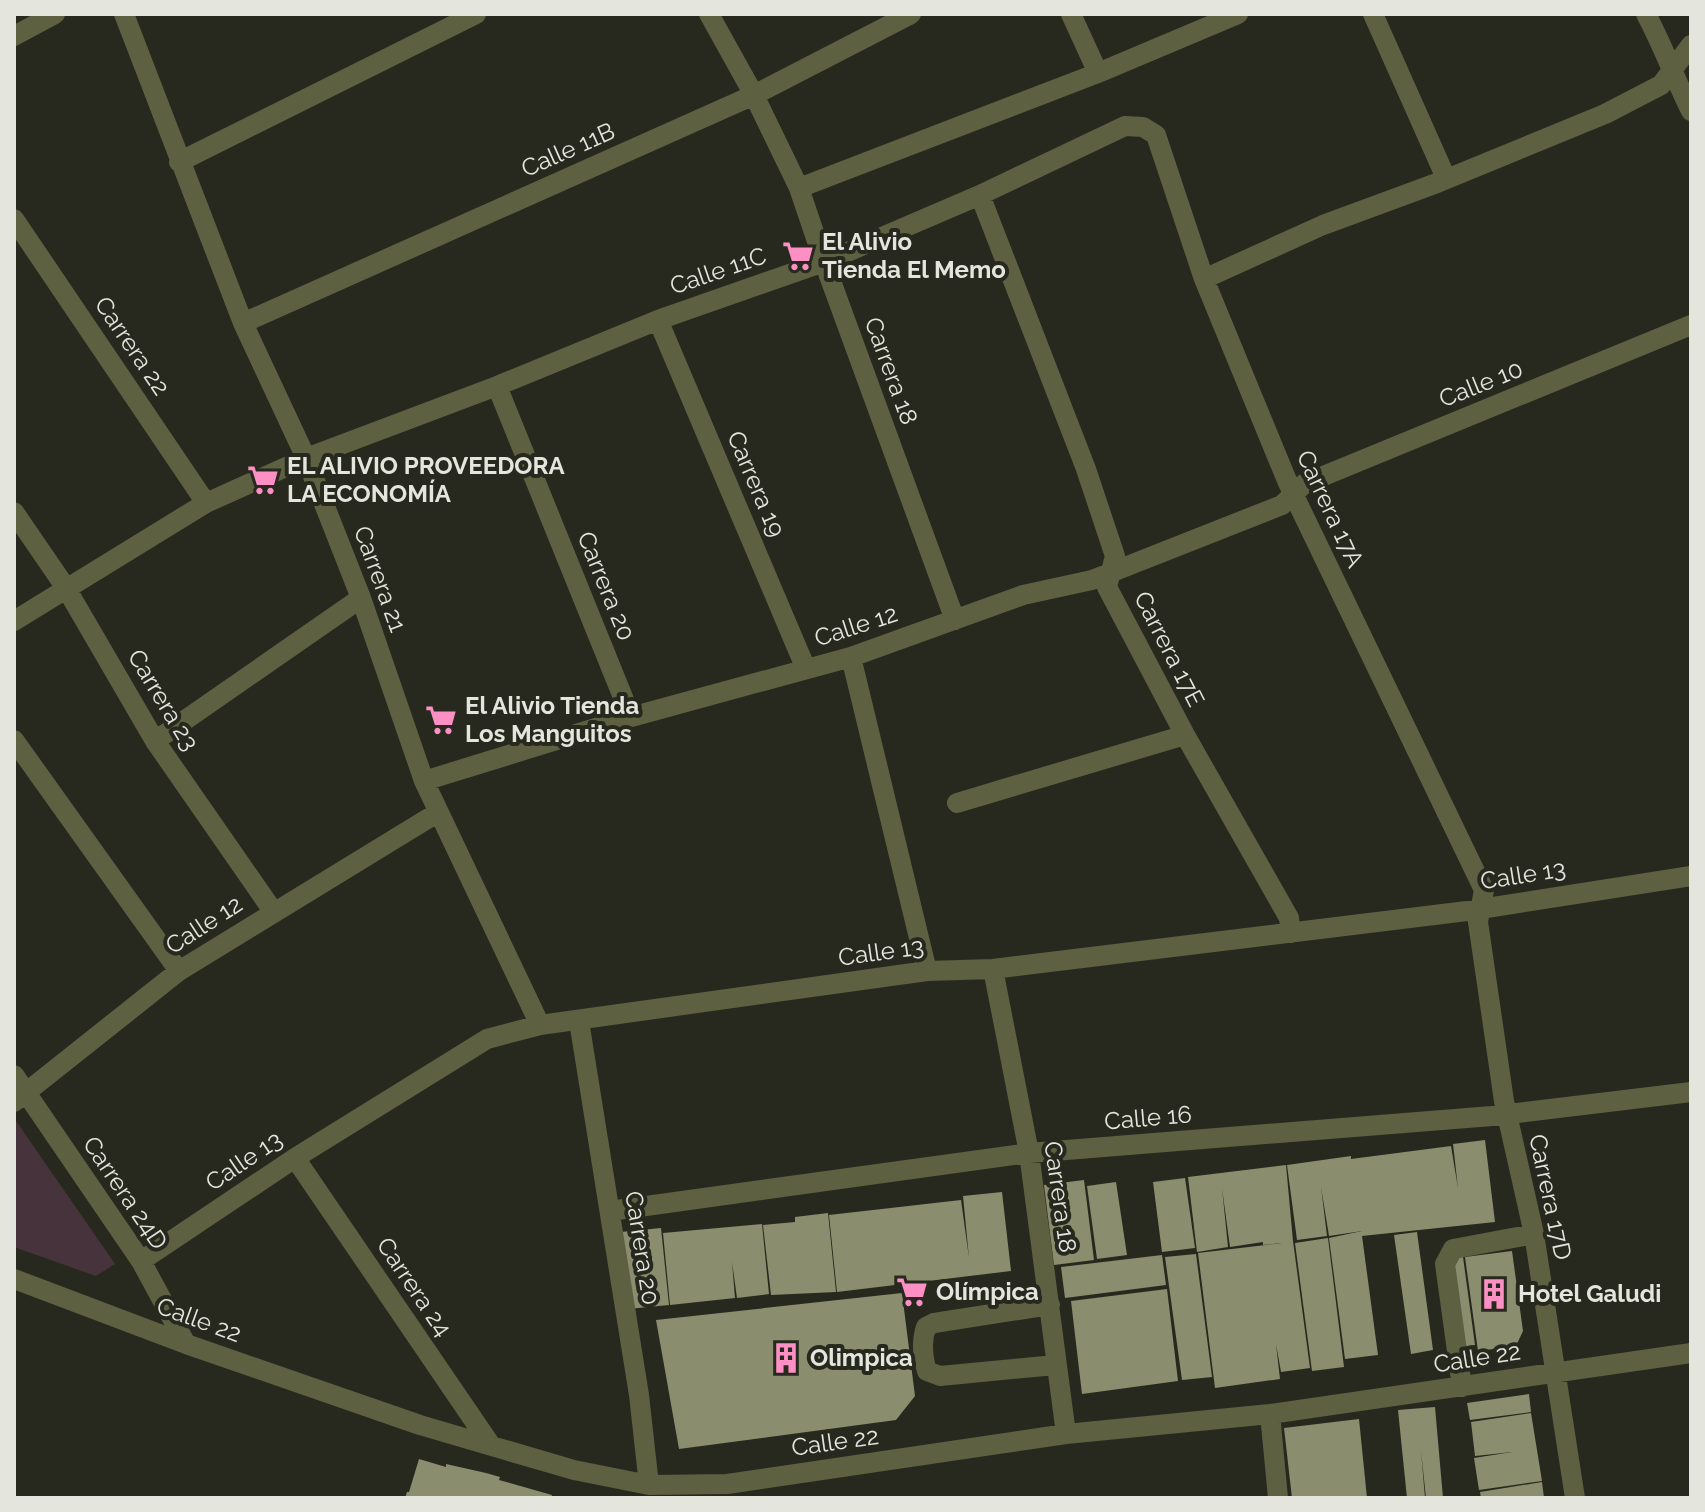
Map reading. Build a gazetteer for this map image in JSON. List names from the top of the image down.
{
  "streets": {
    "street": [
      "Calle 11B",
      "Calle 11C",
      "Carrera 22",
      "Carrera 18",
      "Calle 10",
      "Carrera 19",
      "Carrera 17A",
      "Carrera 21",
      "Carrera 20",
      "Calle 12",
      "Carrera 17E",
      "Carrera 23",
      "Calle 13",
      "Calle 16",
      "Carrera 24D",
      "Carrera 17D",
      "Carrera 24",
      "Calle 22"
    ]
  },
  "crossings": [
    ["Calle 11B", "Carrera 18"],
    ["Calle 11B", "Carrera 21"],
    ["Calle 11C", "Carrera 18"],
    ["Calle 11C", "Carrera 19"],
    ["Calle 11C", "Carrera 17A"],
    ["Calle 11C", "Carrera 21"],
    ["Calle 11C", "Carrera 20"],
    ["Calle 11C", "Carrera 17E"],
    ["Carrera 18", "Calle 12"],
    ["Carrera 18", "Calle 13"],
    ["Carrera 18", "Calle 16"],
    ["Carrera 18", "Calle 22"],
    ["Calle 10", "Carrera 17A"],
    ["Calle 10", "Calle 12"],
    ["Carrera 19", "Calle 12"],
    ["Carrera 17A", "Calle 12"],
    ["Carrera 17A", "Calle 13"],
    ["Carrera 17A", "Carrera 17D"],
    ["Carrera 21", "Calle 12"],
    ["Carrera 21", "Calle 13"],
    ["Carrera 20", "Calle 12"],
    ["Carrera 20", "Calle 13"],
    ["Carrera 20", "Calle 16"],
    ["Carrera 20", "Calle 22"],
    ["Calle 12", "Carrera 17E"],
    ["Calle 12", "Carrera 23"],
    ["Calle 12", "Carrera 24D"],
    ["Carrera 17E", "Calle 13"],
    ["Calle 13", "Carrera 24D"],
    ["Calle 13", "Carrera 17D"],
    ["Calle 13", "Carrera 24"],
    ["Calle 16", "Carrera 17D"],
    ["Carrera 24D", "Calle 22"],
    ["Carrera 17D", "Calle 22"],
    ["Carrera 24", "Calle 22"]
  ],
  "places": {
    "supermarket": [
      "El Alivio Tienda El Memo",
      "EL ALIVIO PROVEEDORA LA ECONOMÍA",
      "El Alivio Tienda Los Manguitos",
      "Olímpica"
    ],
    "building": ["Hotel Galudi", "Olimpica"]
  }
}
